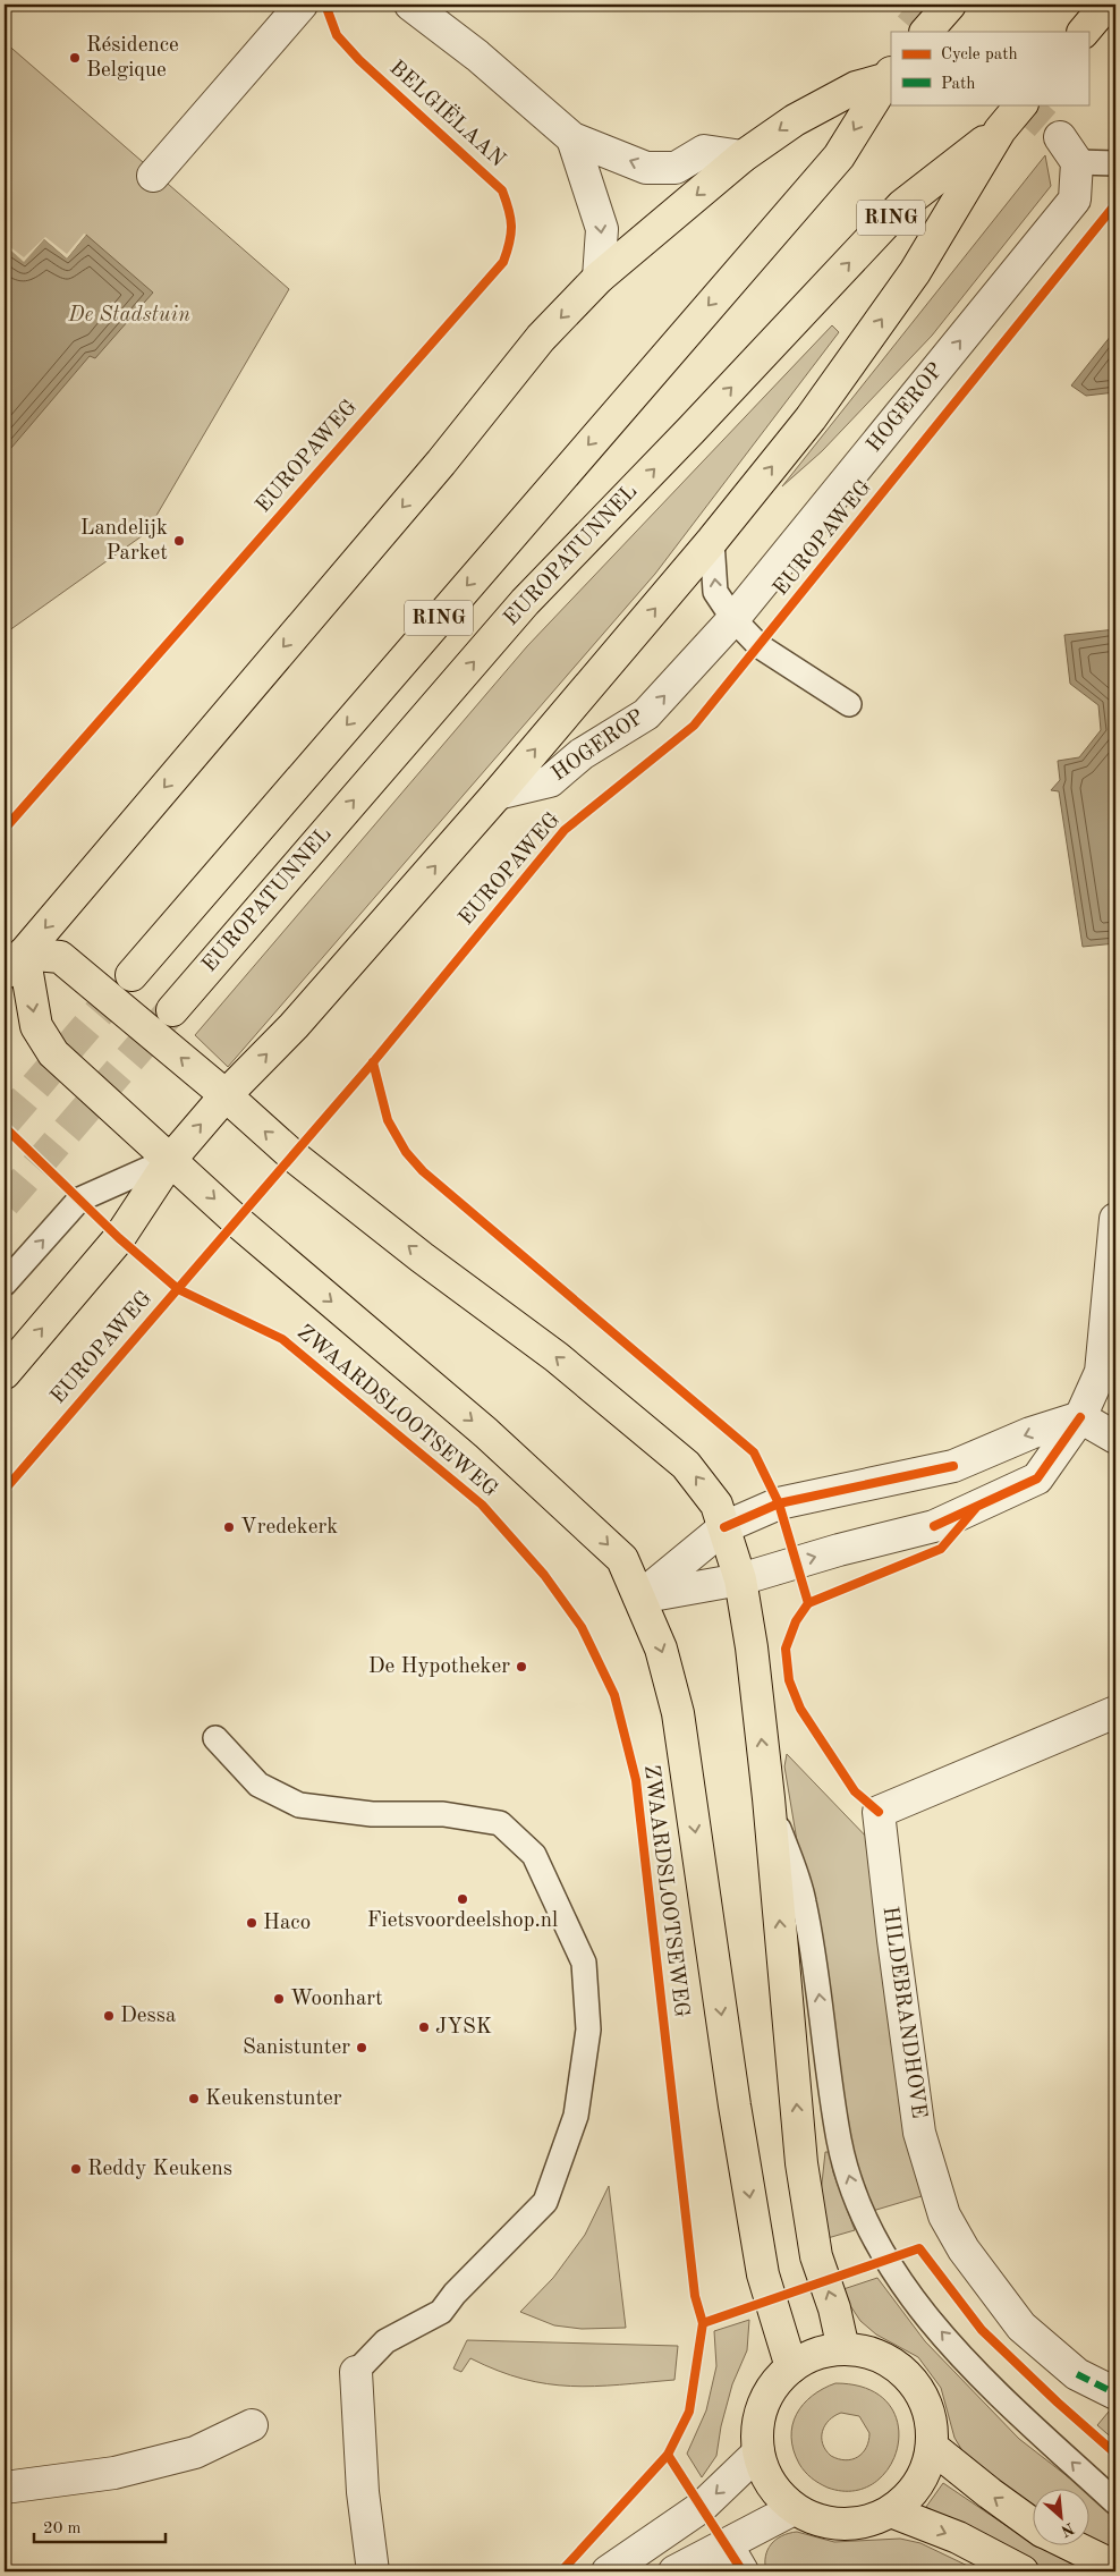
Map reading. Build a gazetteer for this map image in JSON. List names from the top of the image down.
{
  "streets": {
    "main road": ["RING", "EUROPATUNNEL", "ZWAARDSLOOTSEWEG"],
    "street": ["HOGEROP", "HILDEBRANDHOVE"],
    "cycle path": ["BELGIËLAAN", "EUROPAWEG"]
  },
  "crossings": [
    ["RING", "EUROPATUNNEL"]
  ],
  "one_way": ["HOGEROP"],
  "parks": ["De Stadstuin"],
  "places": [
    "Résidence Belgique",
    "Landelijk Parket",
    "Vredekerk",
    "De Hypotheker",
    "Fietsvoordeelshop.nl",
    "Haco",
    "Woonhart",
    "Dessa",
    "JYSK",
    "Sanistunter",
    "Keukenstunter",
    "Reddy Keukens"
  ],
  "legend": ["Cycle path", "Path"],
  "scale_bar": "20 m",
  "north": "bottom right"
}
